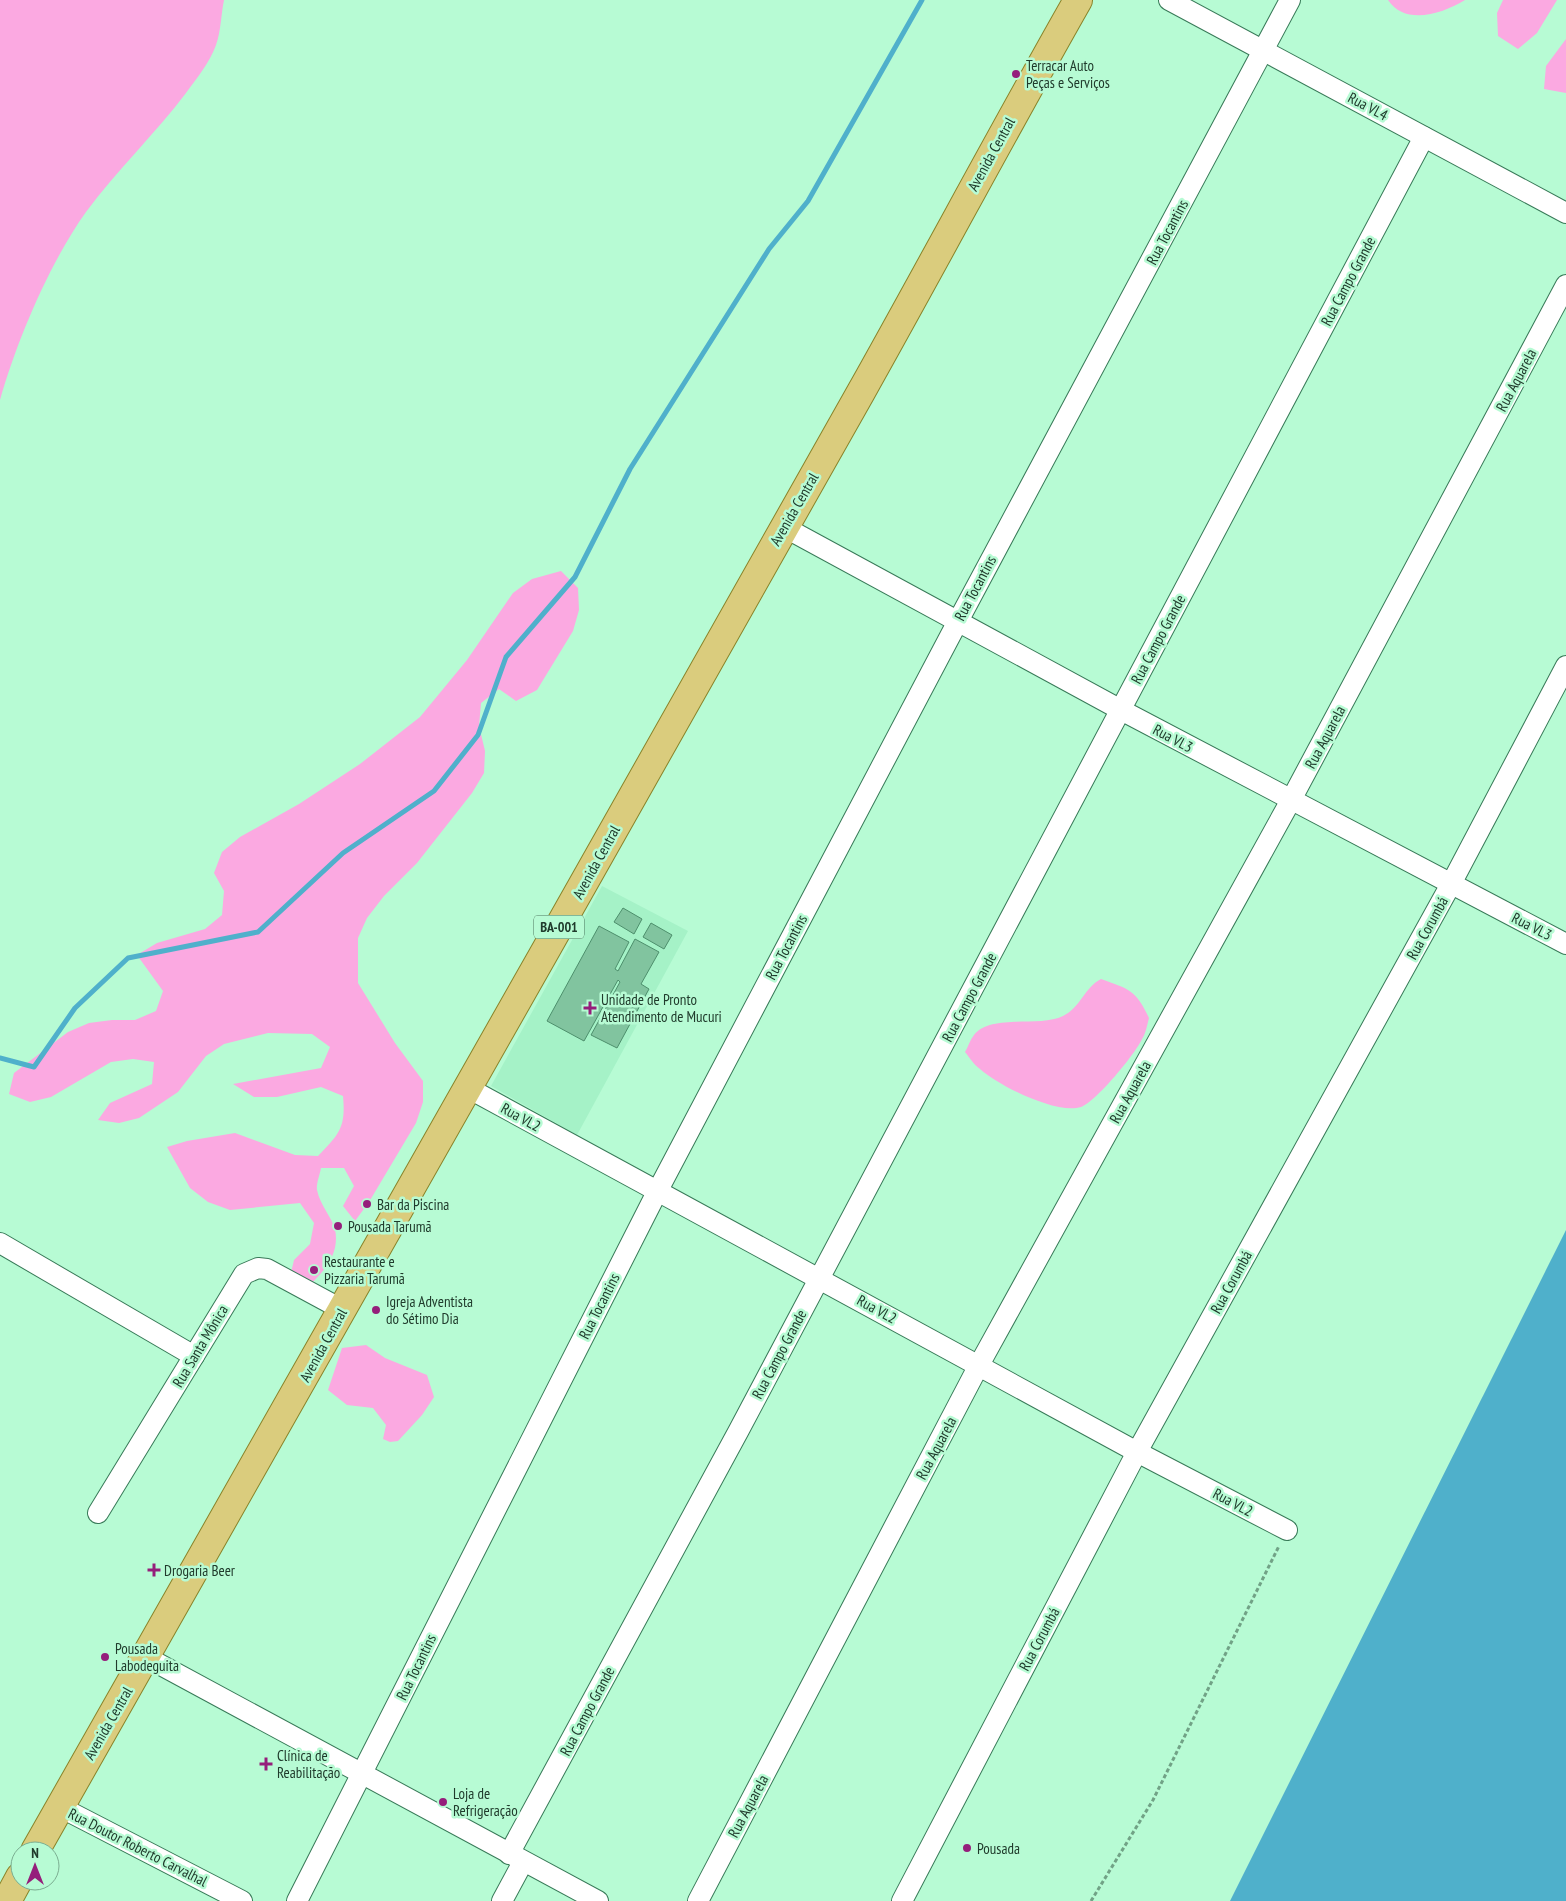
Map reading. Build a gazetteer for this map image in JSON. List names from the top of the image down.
{
  "streets": {
    "main road": ["Avenida Central", "BA-001"],
    "street": [
      "Rua VL4",
      "Rua Tocantins",
      "Rua Campo Grande",
      "Rua Aquarela",
      "Rua VL3",
      "Rua Corumbá",
      "Rua VL2",
      "Rua Santa Mônica",
      "Rua Doutor Roberto Carvalhal"
    ]
  },
  "crossings": [
    ["Rua VL4", "Rua Tocantins"],
    ["Rua VL4", "Rua Campo Grande"],
    ["Avenida Central", "Rua VL3"],
    ["Avenida Central", "Rua VL2"],
    ["Avenida Central", "Rua Santa Mônica"],
    ["Avenida Central", "Rua Doutor Roberto Carvalhal"],
    ["Rua Tocantins", "Rua VL3"],
    ["Rua Tocantins", "Rua VL2"],
    ["Rua Campo Grande", "Rua VL3"],
    ["Rua Campo Grande", "Rua VL2"],
    ["Rua Aquarela", "Rua VL3"],
    ["Rua Aquarela", "Rua VL2"],
    ["Rua VL3", "Rua Corumbá"],
    ["Rua Corumbá", "Rua VL2"]
  ],
  "places": {
    "other": [
      "Terracar Auto Peças e Serviços",
      "Bar da Piscina",
      "Pousada Tarumã",
      "Restaurante e Pizzaria Tarumã",
      "Igreja Adventista do Sétimo Dia",
      "Pousada Labodeguita",
      "Loja de Refrigeração",
      "Pousada"
    ],
    "health": ["Unidade de Pronto Atendimento de Mucuri", "Drogaria Beer", "Clínica de Reabilitação"]
  },
  "north": "top"
}
